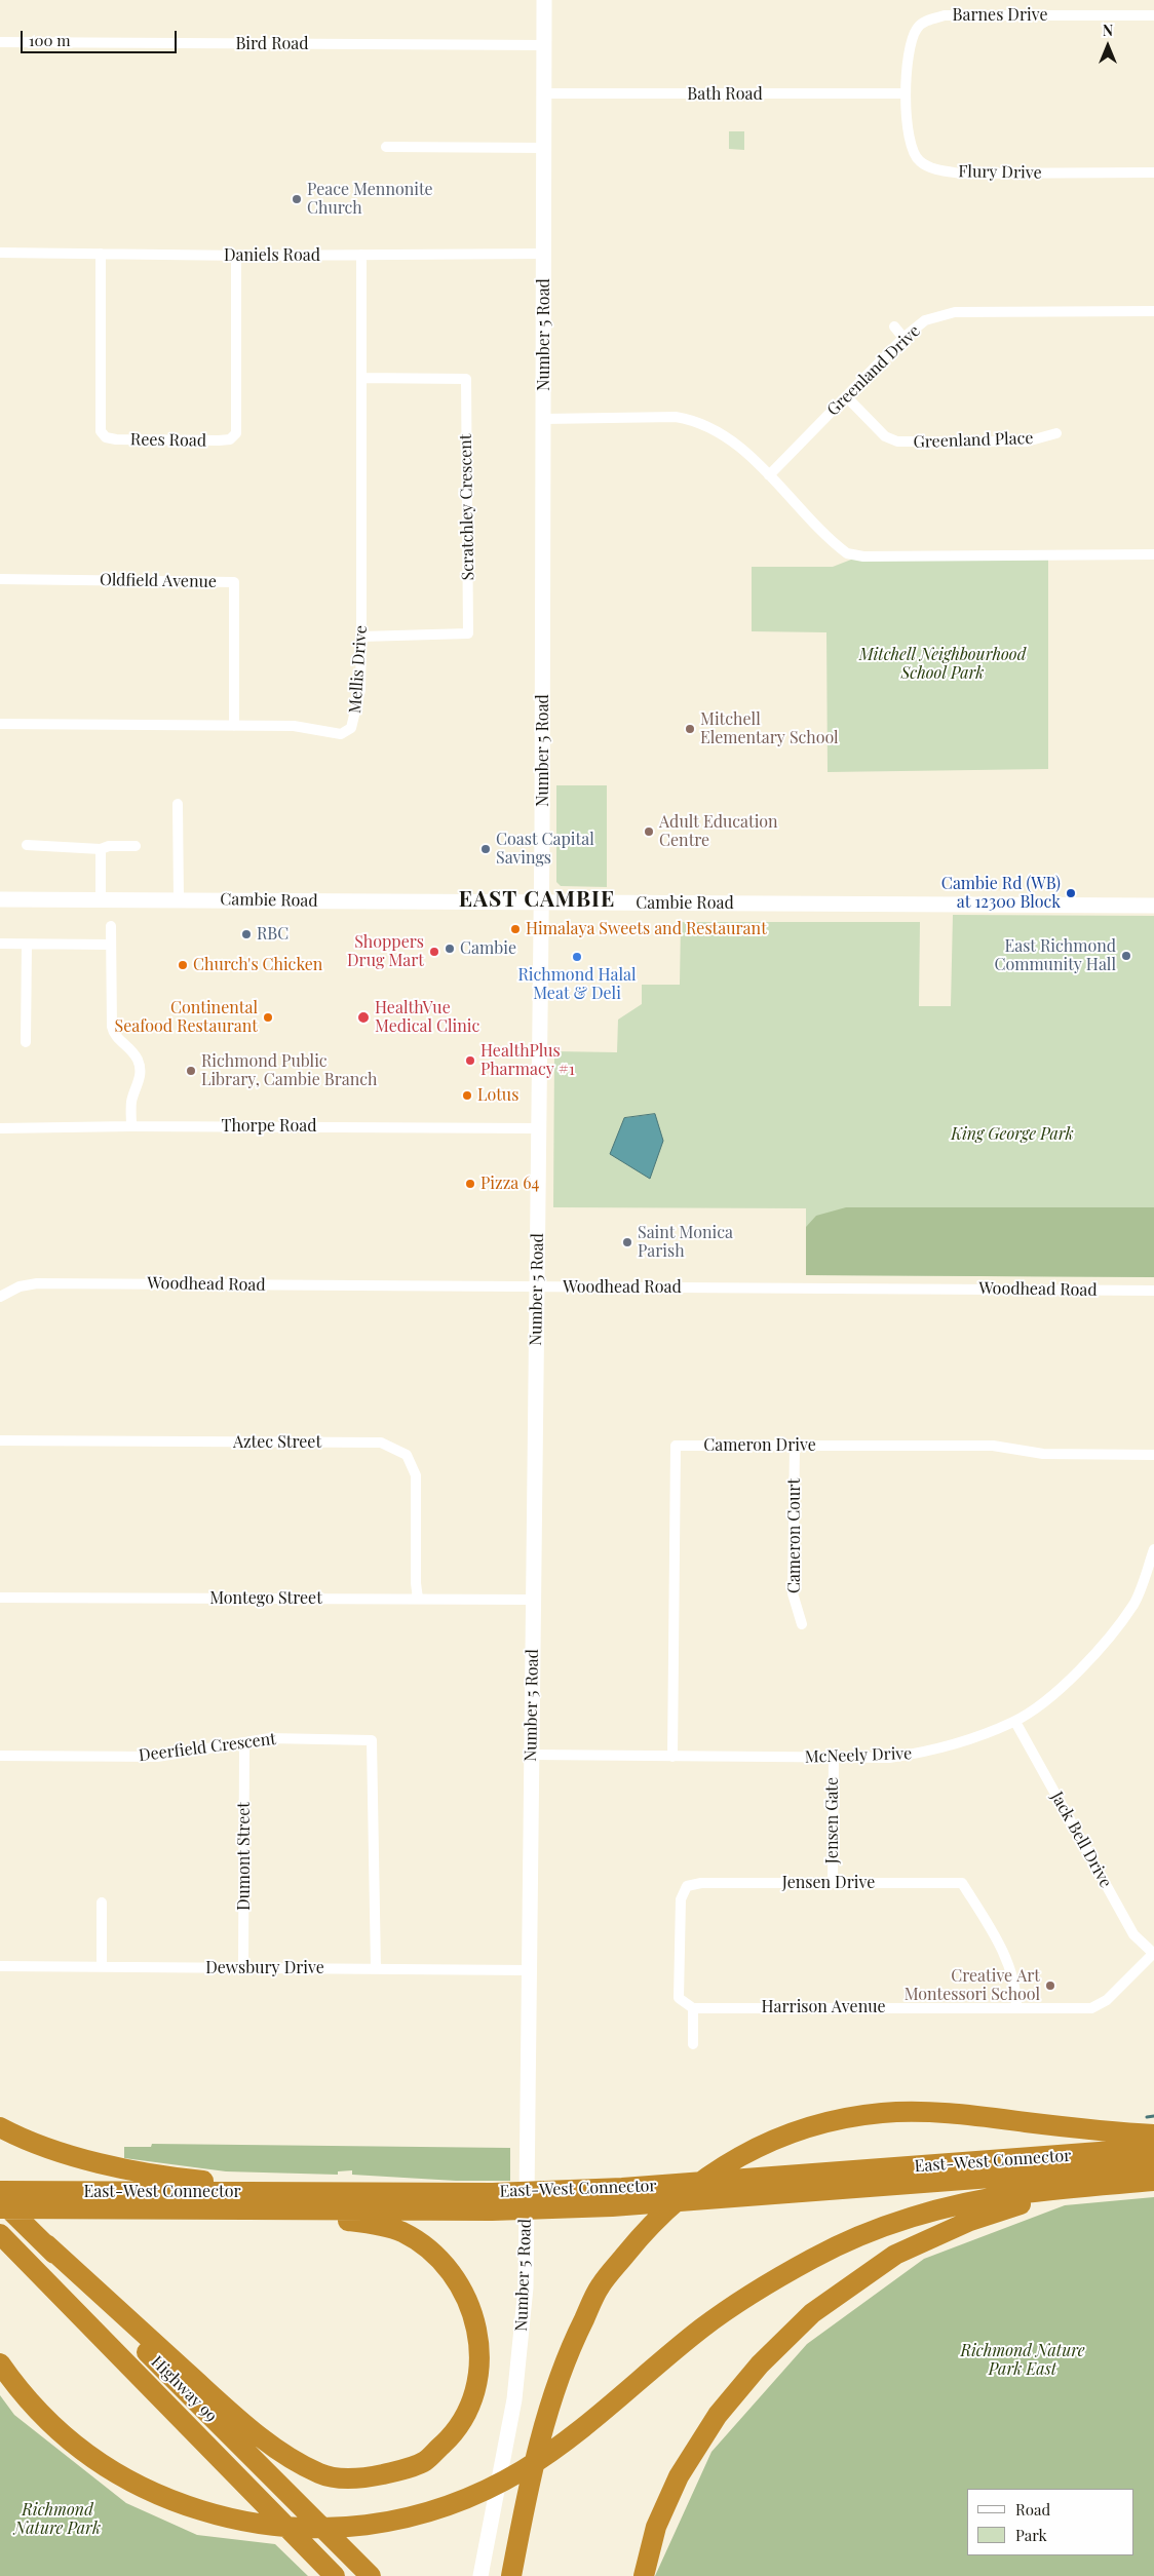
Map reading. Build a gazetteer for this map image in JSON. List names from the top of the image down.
{
  "streets": {
    "highway": ["East-West Connector", "Highway 99"],
    "main road": ["Number 5 Road", "Cambie Road"],
    "street": [
      "Barnes Drive",
      "Bird Road",
      "Bath Road",
      "Flury Drive",
      "Daniels Road",
      "Greenland Drive",
      "Rees Road",
      "Greenland Place",
      "Scratchley Crescent",
      "Oldfield Avenue",
      "Mellis Drive",
      "Thorpe Road",
      "Woodhead Road",
      "Aztec Street",
      "Cameron Drive",
      "Cameron Court",
      "Montego Street",
      "Deerfield Crescent",
      "McNeely Drive",
      "Jensen Gate",
      "Jack Bell Drive",
      "Dumont Street",
      "Jensen Drive",
      "Dewsbury Drive",
      "Harrison Avenue"
    ]
  },
  "crossings": [
    ["Barnes Drive", "Bath Road"],
    ["Barnes Drive", "Flury Drive"],
    ["Bird Road", "Number 5 Road"],
    ["Bath Road", "Flury Drive"],
    ["Bath Road", "Number 5 Road"],
    ["Daniels Road", "Number 5 Road"],
    ["Daniels Road", "Rees Road"],
    ["Daniels Road", "Mellis Drive"],
    ["Number 5 Road", "Cambie Road"],
    ["Number 5 Road", "Thorpe Road"],
    ["Number 5 Road", "Woodhead Road"],
    ["Number 5 Road", "Montego Street"],
    ["Number 5 Road", "McNeely Drive"],
    ["Number 5 Road", "Dewsbury Drive"],
    ["Greenland Drive", "Greenland Place"],
    ["Scratchley Crescent", "Mellis Drive"],
    ["Oldfield Avenue", "Mellis Drive"],
    ["Aztec Street", "Montego Street"],
    ["Cameron Drive", "Cameron Court"],
    ["Cameron Drive", "McNeely Drive"],
    ["Deerfield Crescent", "Dumont Street"],
    ["Deerfield Crescent", "Dewsbury Drive"],
    ["McNeely Drive", "Jensen Gate"],
    ["McNeely Drive", "Jack Bell Drive"],
    ["Jensen Gate", "Jensen Drive"],
    ["Jack Bell Drive", "Harrison Avenue"],
    ["Dumont Street", "Dewsbury Drive"],
    ["Jensen Drive", "Harrison Avenue"]
  ],
  "districts": ["EAST CAMBIE"],
  "parks": [
    "Mitchell Neighbourhood School Park",
    "King George Park",
    "Richmond Nature Park East",
    "Richmond Nature Park"
  ],
  "places": [
    "Peace Mennonite Church",
    "Mitchell Elementary School",
    "Adult Education Centre",
    "Coast Capital Savings",
    "Cambie Rd (WB) at 12300 Block",
    "Himalaya Sweets and Restaurant",
    "RBC",
    "Cambie",
    "Shoppers Drug Mart",
    "East Richmond Community Hall",
    "Richmond Halal Meat & Deli",
    "Church's Chicken",
    "Continental Seafood Restaurant",
    "HealthVue Medical Clinic",
    "HealthPlus Pharmacy #1",
    "Richmond Public Library, Cambie Branch",
    "Lotus",
    "Pizza 64",
    "Saint Monica Parish",
    "Creative Art Montessori School"
  ],
  "legend": ["Road", "Park"],
  "scale_bar": "100 m",
  "north": "top"
}
